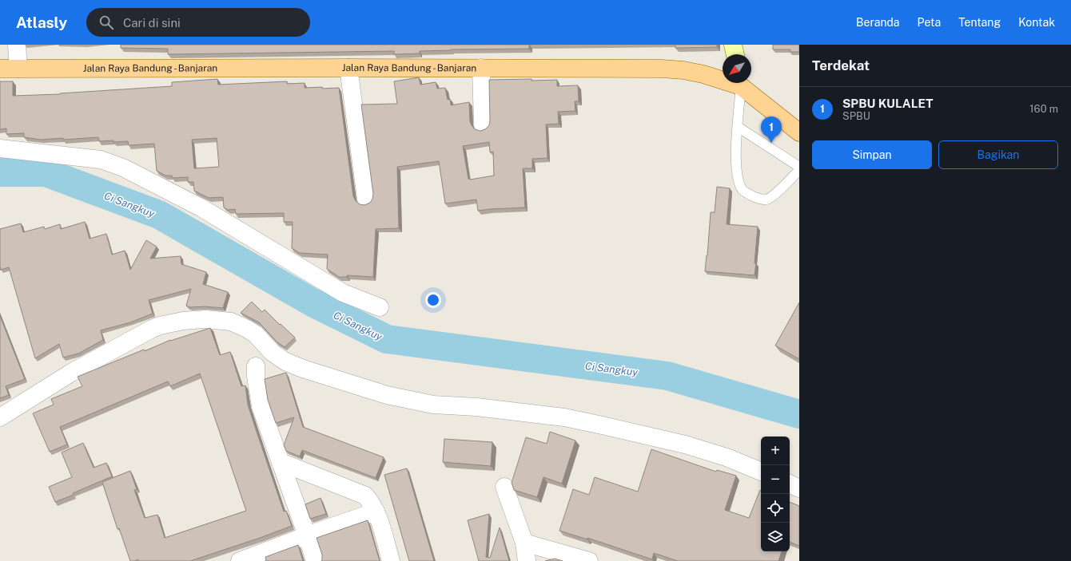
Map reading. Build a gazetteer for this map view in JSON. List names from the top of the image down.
{
  "streets": {
    "main road": ["Jalan Raya Bandung - Banjaran"]
  },
  "water": ["Ci Sangkuy"],
  "north": "bottom left",
  "page": {
    "header": "Atlasly",
    "search": "Cari di sini",
    "nav": [
      "Beranda",
      "Peta",
      "Tentang",
      "Kontak"
    ],
    "heading": "Terdekat",
    "list": [
      {
        "mark": "1",
        "name": "SPBU KULALET",
        "note": "SPBU",
        "value": "160 m"
      }
    ],
    "pins": "1",
    "buttons": ["Simpan", "Bagikan"],
    "map_buttons": ["+", "−"]
  }
}
